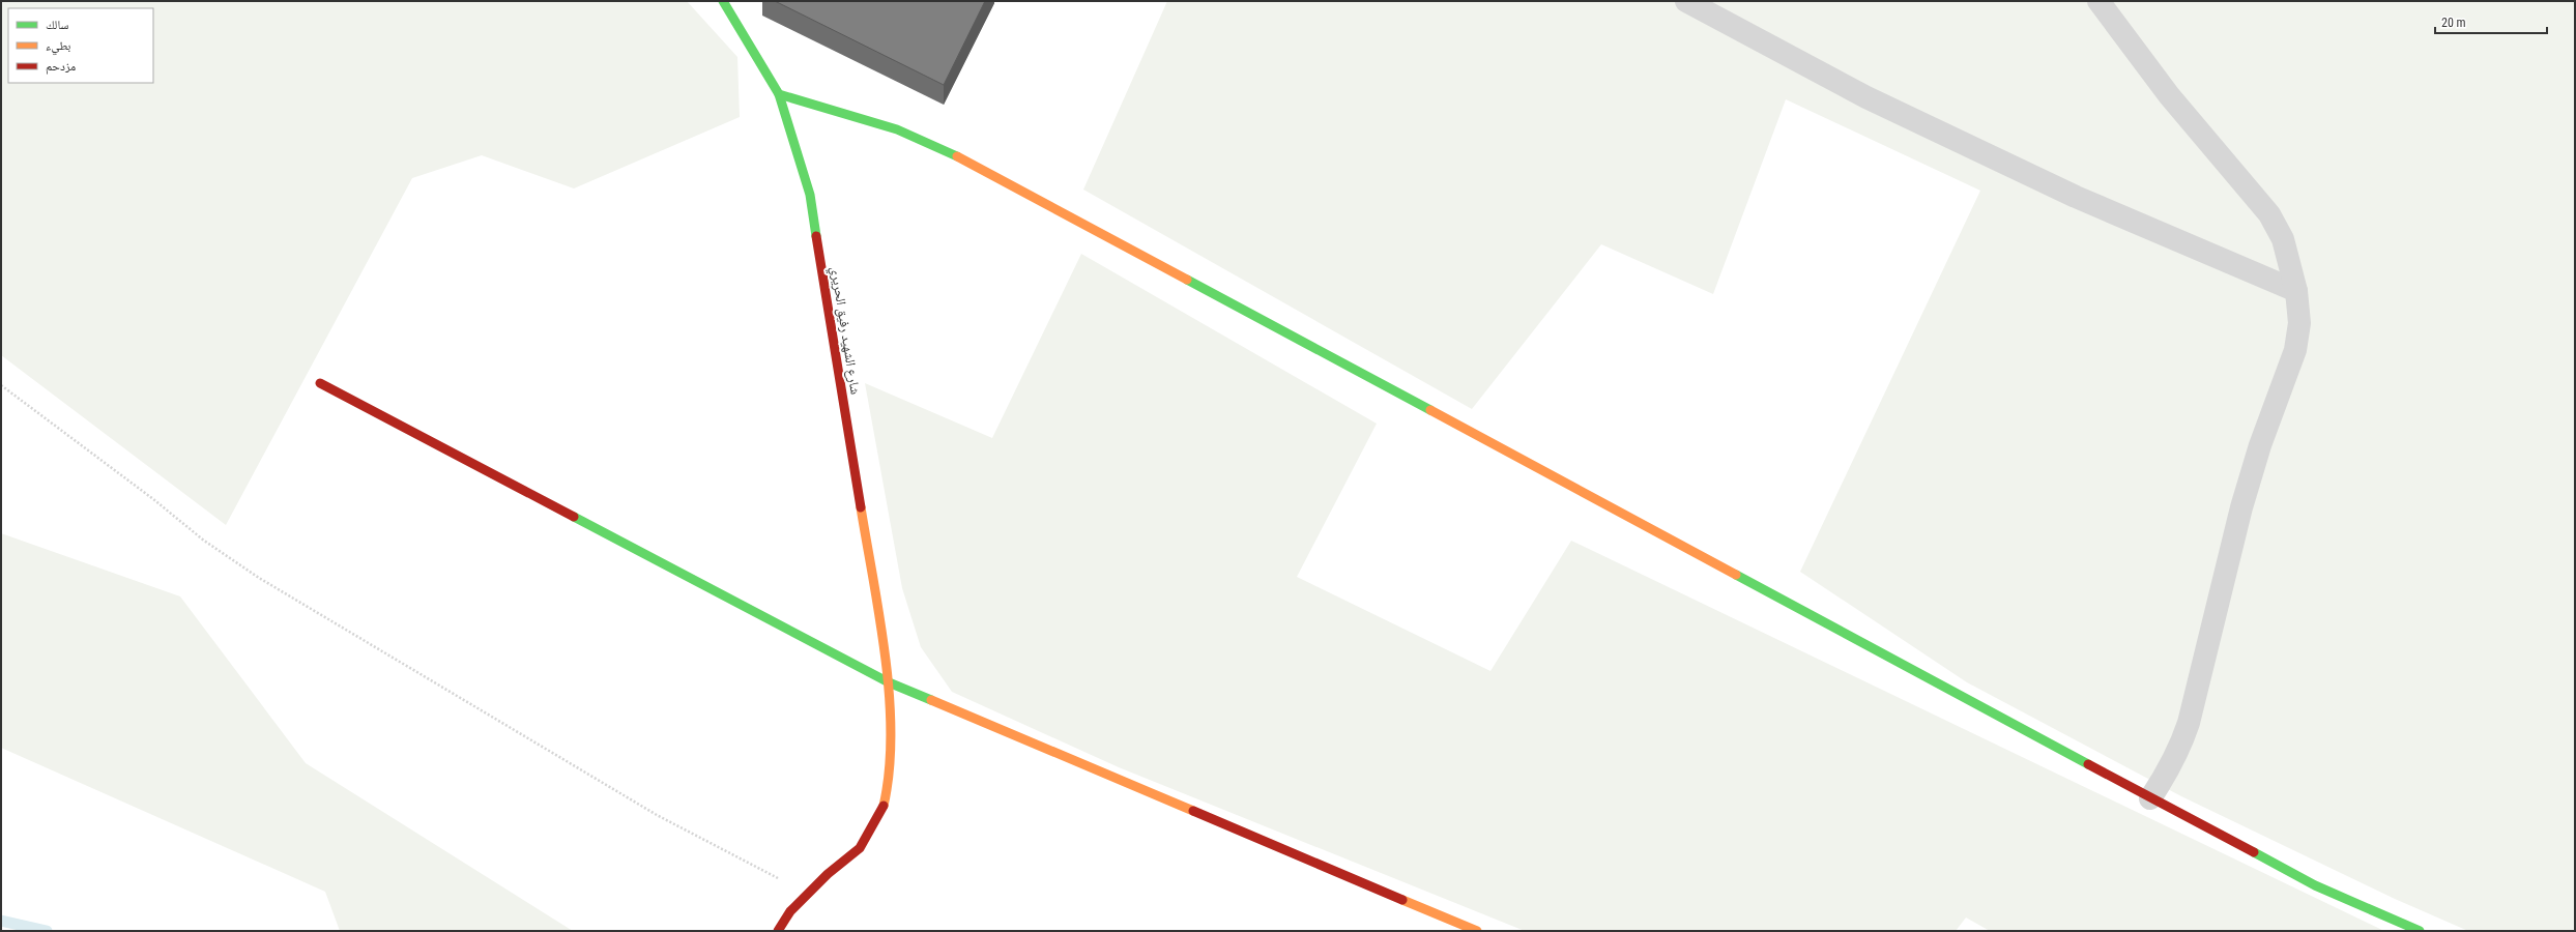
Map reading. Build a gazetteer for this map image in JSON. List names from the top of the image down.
{
  "streets": {
    "street": ["شارع الشهيد رفيق الحريري"]
  },
  "legend": ["سالك", "بطيء", "مزدحم"],
  "scale_bar": "20 m"
}
